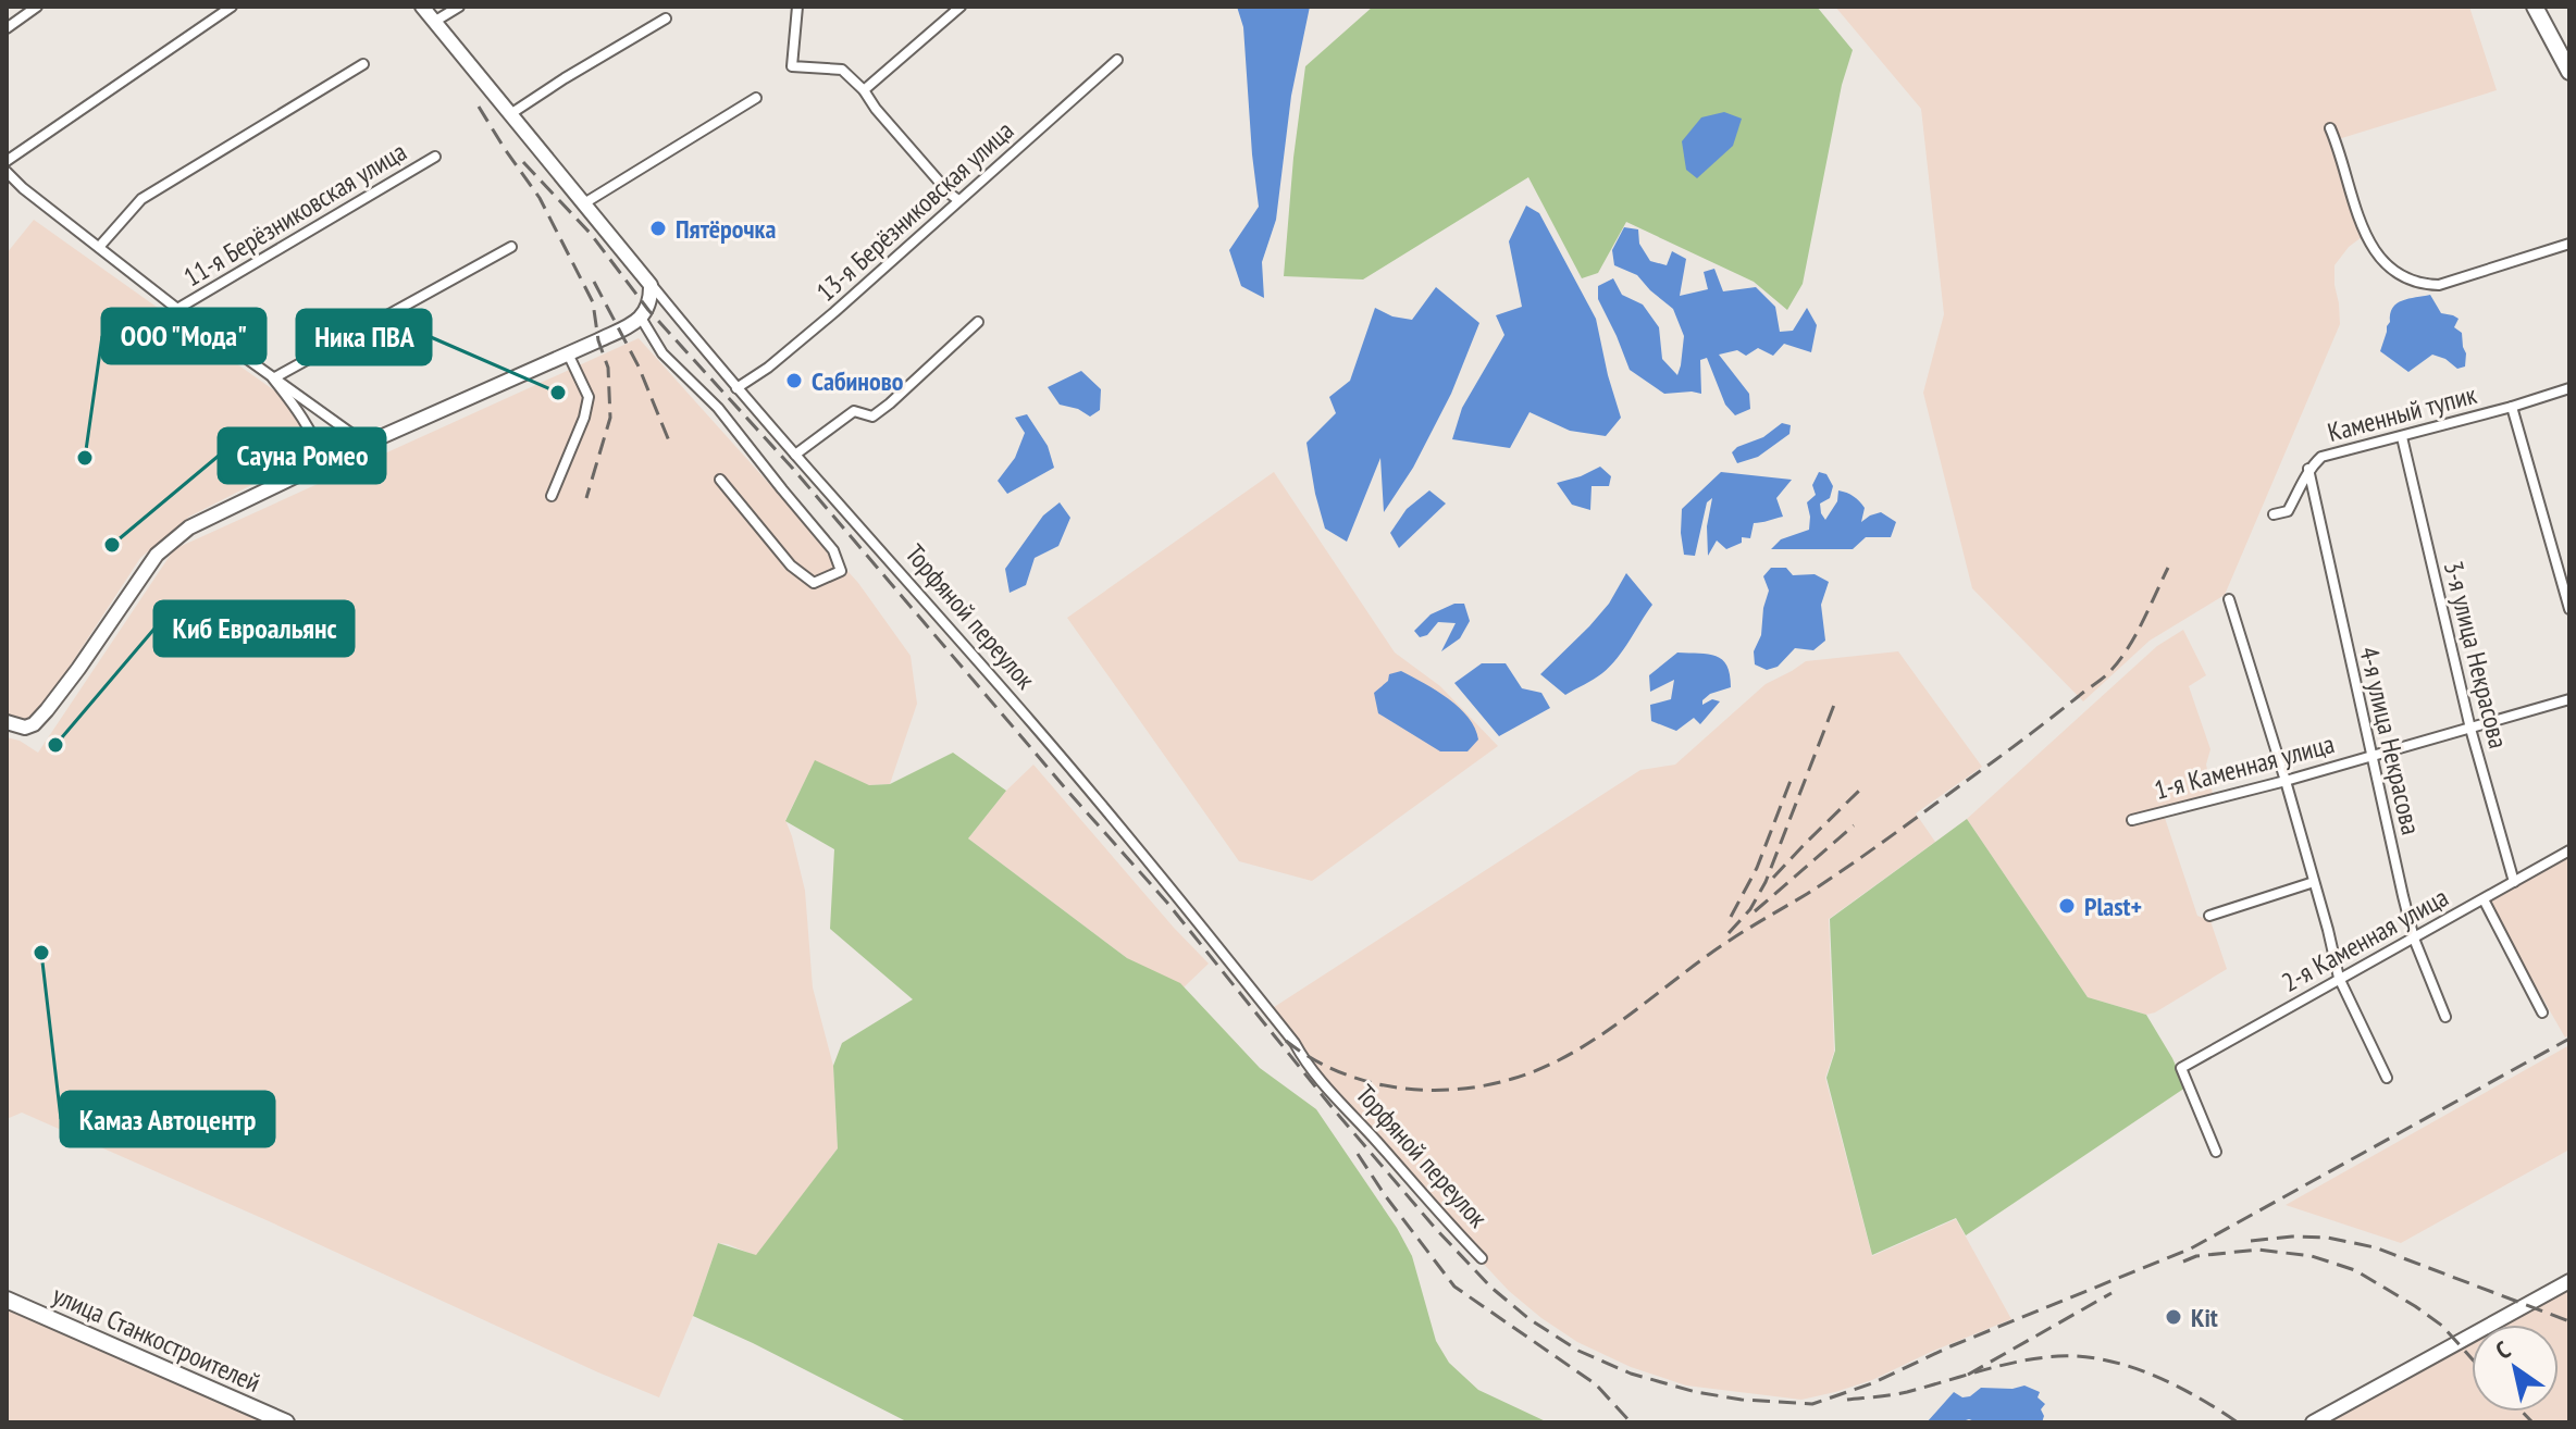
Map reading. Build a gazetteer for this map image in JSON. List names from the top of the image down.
{
  "streets": {
    "main road": ["улица Станкостроителей"],
    "street": [
      "13-я Берёзниковская улица",
      "11-я Берёзниковская улица",
      "Каменный тупик",
      "Торфяной переулок",
      "3-я улица Некрасова",
      "4-я улица Некрасова",
      "1-я Каменная улица",
      "2-я Каменная улица"
    ]
  },
  "crossings": [
    ["13-я Берёзниковская улица", "Торфяной переулок"],
    ["Каменный тупик", "3-я улица Некрасова"],
    ["Каменный тупик", "4-я улица Некрасова"],
    ["3-я улица Некрасова", "1-я Каменная улица"],
    ["3-я улица Некрасова", "2-я Каменная улица"],
    ["4-я улица Некрасова", "1-я Каменная улица"],
    ["4-я улица Некрасова", "2-я Каменная улица"]
  ],
  "places": [
    "Пятёрочка",
    "Сабиново",
    "Ника ПВА",
    "ООО \"Мода\"",
    "Сауна Ромео",
    "Киб Евроальянс",
    "Plast+",
    "Камаз Автоцентр",
    "Kit"
  ],
  "north": "top left"
}
